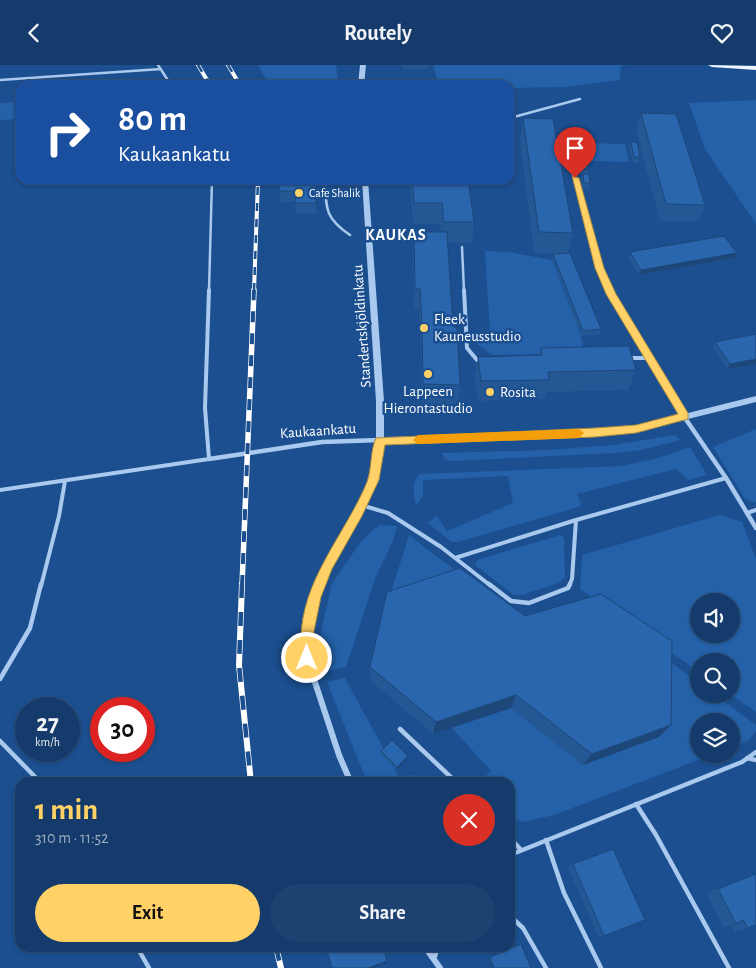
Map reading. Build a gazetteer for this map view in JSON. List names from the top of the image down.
{
  "streets": {
    "street": ["Standertskjöldinkatu", "Kaukaankatu"]
  },
  "crossings": [
    ["Standertskjöldinkatu", "Kaukaankatu"]
  ],
  "districts": ["KAUKAS"],
  "places": [
    "Cafe Shalik",
    "Fleek Kauneusstudio",
    "Lappeen Hierontastudio",
    "Rosita"
  ],
  "page": {
    "header": "Routely",
    "turn": ["80 m", "Kaukaankatu"],
    "speed": "27 km/h",
    "limit": "30",
    "heading": ["1 min", "310 m · 11:52"],
    "buttons": ["Exit", "Share"]
  }
}
